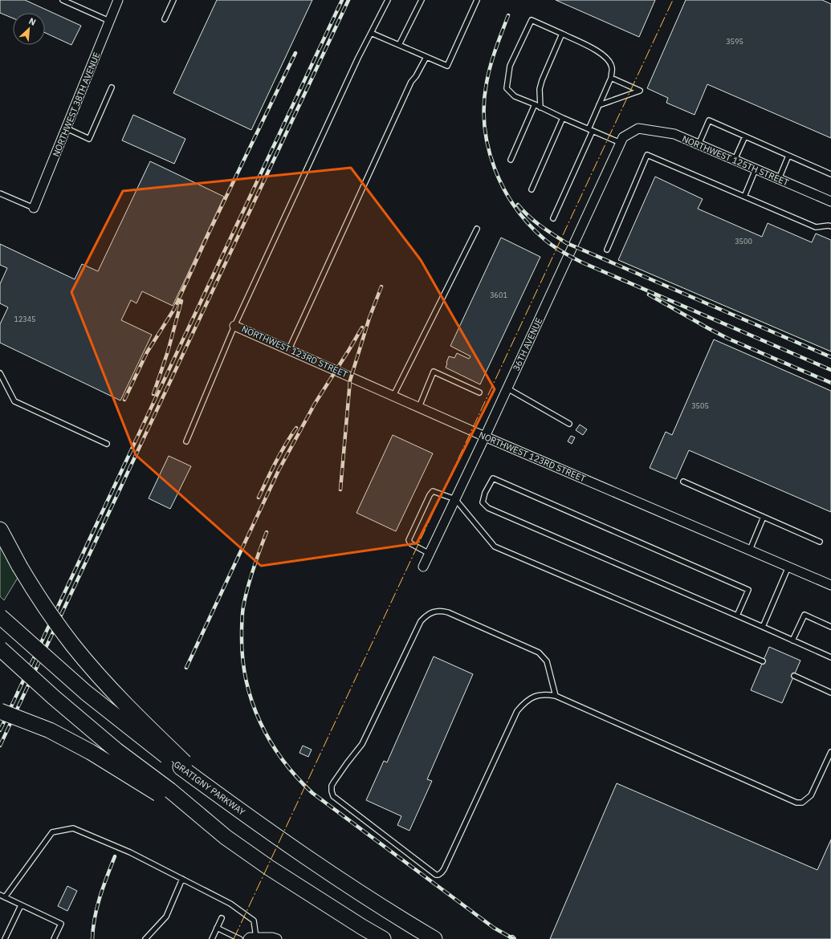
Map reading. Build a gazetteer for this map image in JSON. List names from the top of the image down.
{
  "streets": {
    "highway": ["GRATIGNY PARKWAY"],
    "street": [
      "NORTHWEST 38TH AVENUE",
      "NORTHWEST 125TH STREET",
      "36TH AVENUE",
      "NORTHWEST 123RD STREET"
    ]
  },
  "crossings": [
    ["NORTHWEST 125TH STREET", "36TH AVENUE"],
    ["36TH AVENUE", "NORTHWEST 123RD STREET"]
  ],
  "house_numbers": [
    "3595",
    "3500",
    "3601",
    "12345",
    "3505"
  ],
  "north": "top right"
}
